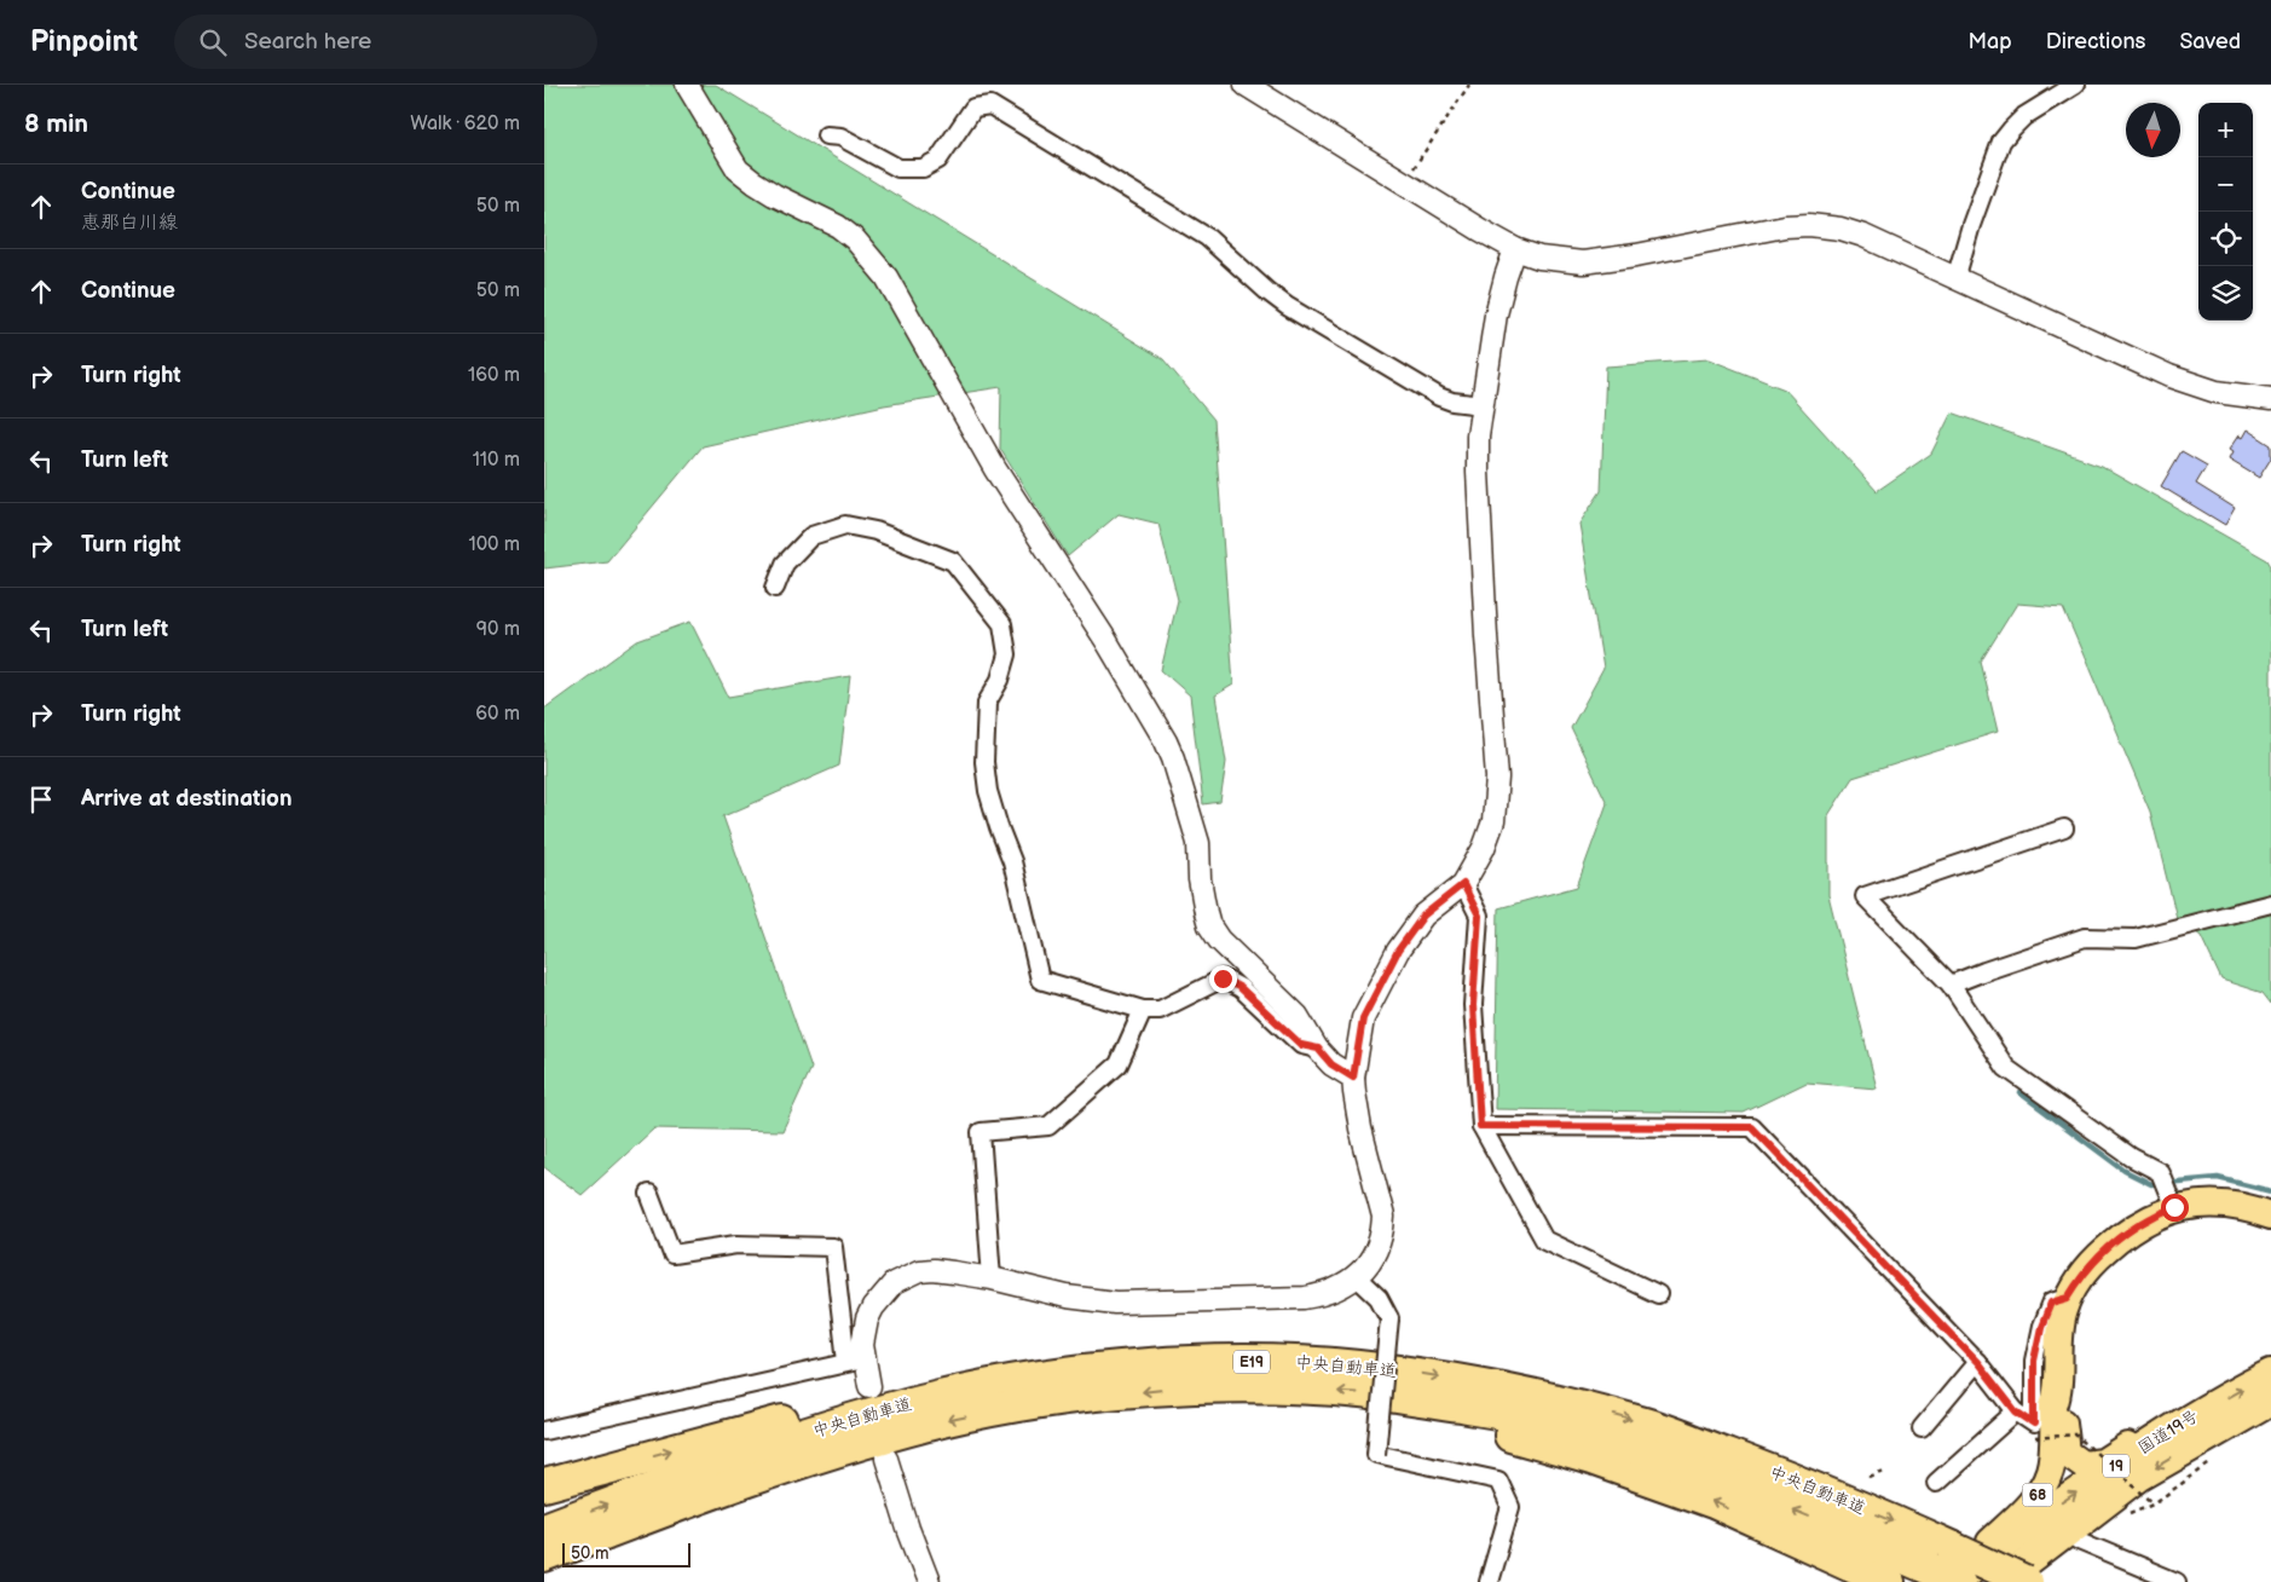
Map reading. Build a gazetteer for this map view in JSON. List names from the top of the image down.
{
  "streets": {
    "highway": [
      "E19",
      "中央自動車道",
      "国道19号",
      "19"
    ],
    "main road": ["68"]
  },
  "crossings": [
    ["中央自動車道", "国道19号"],
    ["中央自動車道", "68"],
    ["国道19号", "68"]
  ],
  "scale_bar": "50 m",
  "north": "bottom",
  "page": {
    "header": "Pinpoint",
    "search": "Search here",
    "nav": ["Map", "Directions", "Saved"],
    "heading": ["8 min", "Walk · 620 m"],
    "map_buttons": ["+", "−"],
    "list": [
      ["Continue", "恵那白川線", "50 m"],
      ["Continue", "50 m"],
      ["Turn right", "160 m"],
      ["Turn left", "110 m"],
      ["Turn right", "100 m"],
      ["Turn left", "90 m"],
      ["Turn right", "60 m"],
      "Arrive at destination"
    ],
    "scale": "50 m"
  }
}
